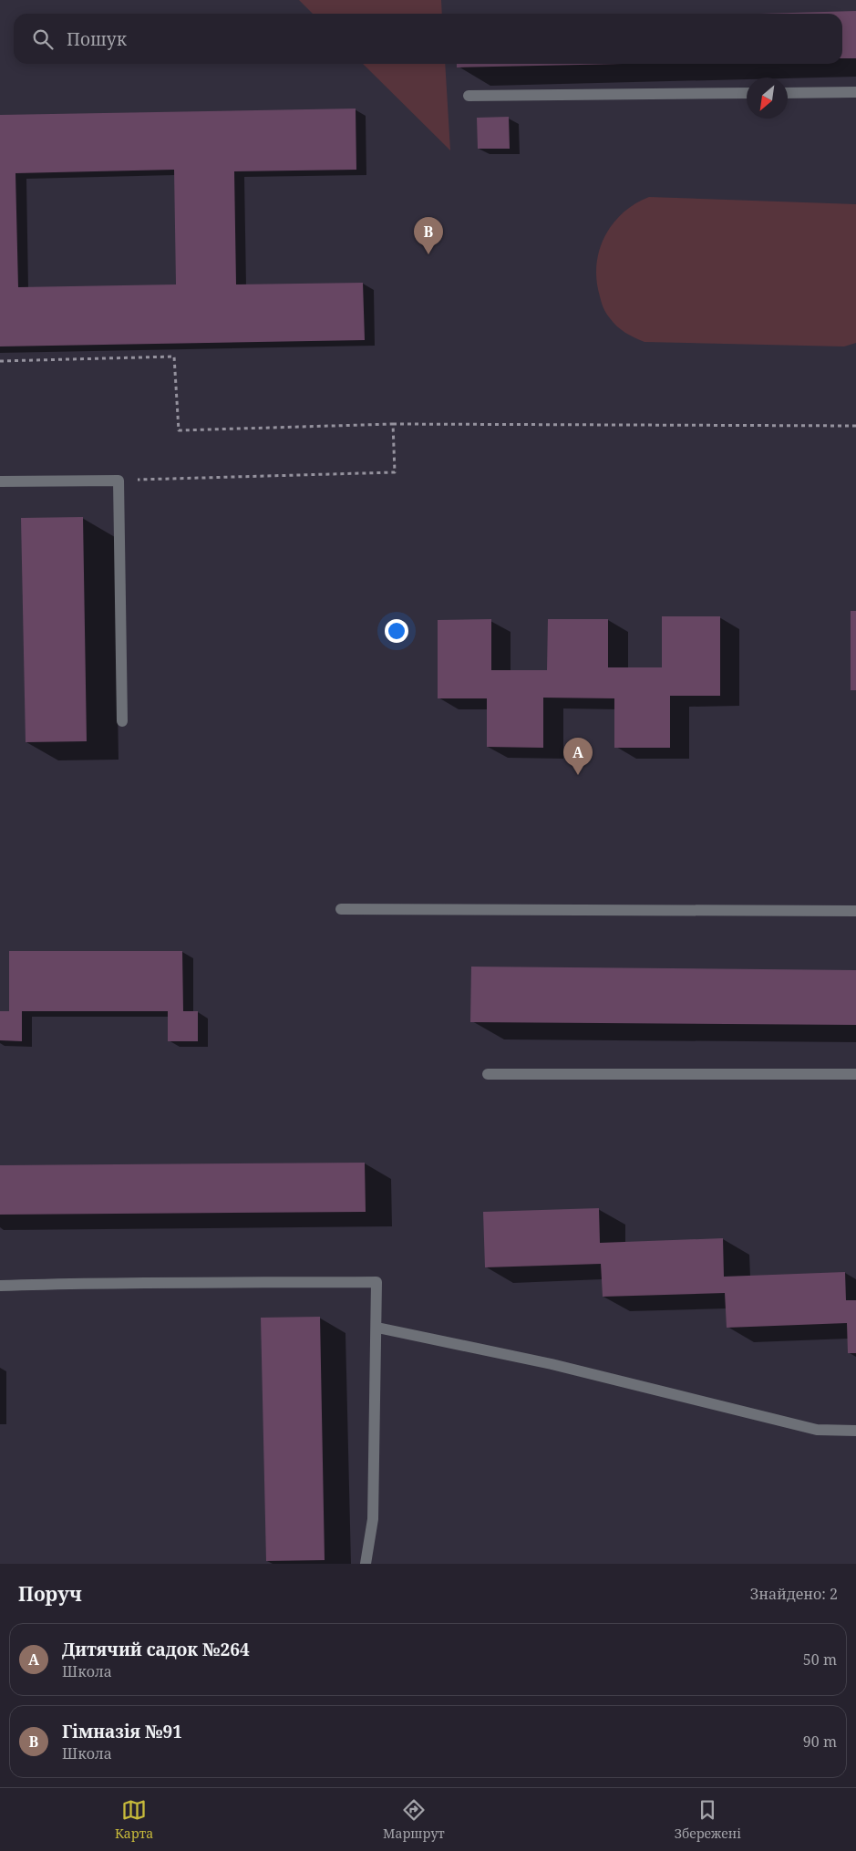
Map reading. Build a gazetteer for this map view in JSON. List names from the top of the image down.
{
  "north": "bottom left",
  "page": {
    "search": "Пошук",
    "pins": ["B", "A"],
    "heading": ["Поруч", "Знайдено: 2"],
    "list": [
      {
        "mark": "A",
        "name": "Дитячий садок №264",
        "note": "Школа",
        "value": "50 m"
      },
      {
        "mark": "B",
        "name": "Гімназія №91",
        "note": "Школа",
        "value": "90 m"
      }
    ],
    "nav": ["Карта", "Маршрут", "Збережені"]
  }
}
